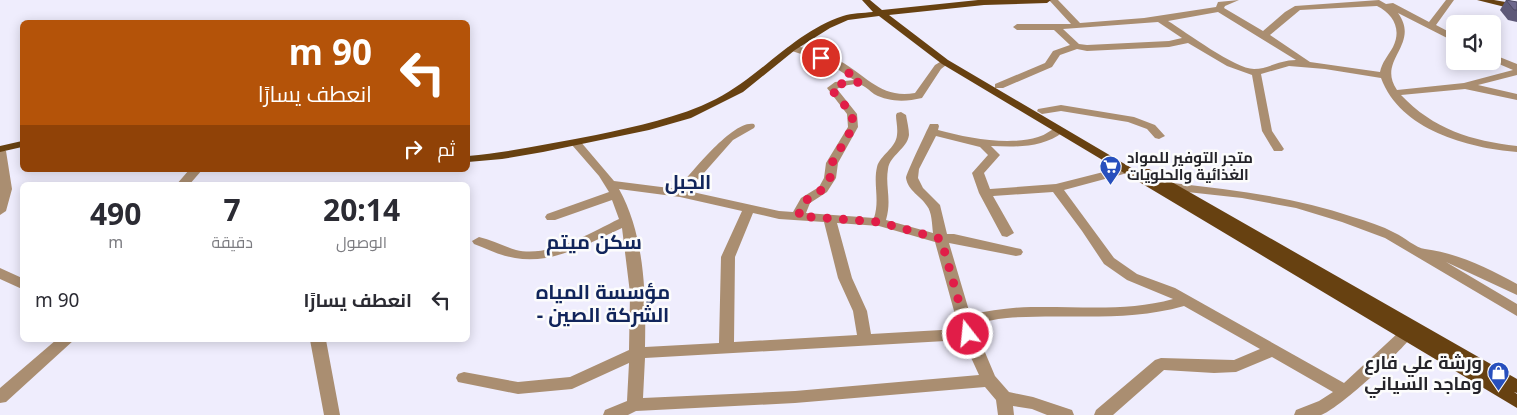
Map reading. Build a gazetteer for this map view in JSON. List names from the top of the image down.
{
  "districts": ["الجبل", "سكن ميتم", "مؤسسة المياه - الشركة الصين"],
  "places": {
    "supermarket": ["متجر التوفير للمواد الغذائية والحلويات"],
    "shop": ["ورشة علي فارع وماجد السياني"]
  },
  "page": {
    "turn": ["90 m", "انعطف يسارًا"],
    "then": "ثم",
    "eta": [
      "20:14",
      "الوصول",
      "7",
      "دقيقة",
      "490",
      "m"
    ],
    "list": [
      {
        "name": "انعطف يسارًا",
        "value": "90 m"
      }
    ]
  }
}
